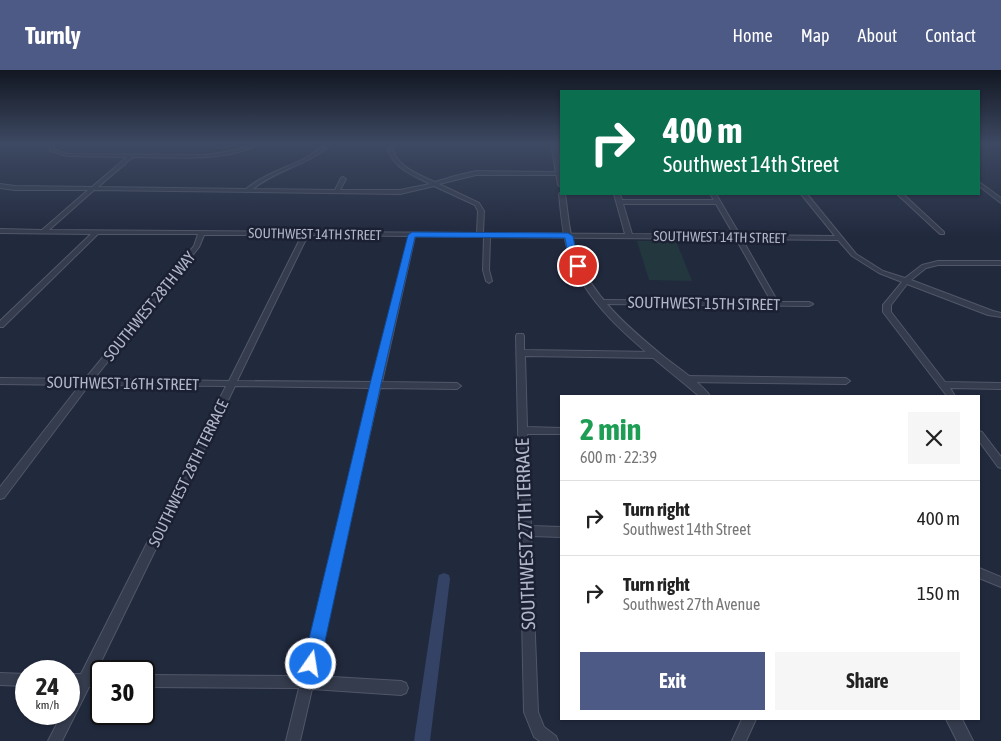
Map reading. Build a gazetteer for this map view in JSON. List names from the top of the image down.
{
  "streets": {
    "street": [
      "SOUTHWEST 14TH STREET",
      "SOUTHWEST 15TH STREET",
      "SOUTHWEST 28TH WAY",
      "SOUTHWEST 16TH STREET",
      "SOUTHWEST 28TH TERRACE",
      "SOUTHWEST 27TH TERRACE"
    ]
  },
  "crossings": [
    ["SOUTHWEST 14TH STREET", "SOUTHWEST 28TH WAY"],
    ["SOUTHWEST 14TH STREET", "SOUTHWEST 28TH TERRACE"],
    ["SOUTHWEST 28TH WAY", "SOUTHWEST 16TH STREET"],
    ["SOUTHWEST 16TH STREET", "SOUTHWEST 28TH TERRACE"]
  ],
  "page": {
    "header": "Turnly",
    "nav": [
      "Home",
      "Map",
      "About",
      "Contact"
    ],
    "turn": ["400 m", "Southwest 14th Street"],
    "heading": ["2 min", "600 m · 22:39"],
    "list": [
      {
        "name": "Turn right",
        "note": "Southwest 14th Street",
        "value": "400 m"
      },
      {
        "name": "Turn right",
        "note": "Southwest 27th Avenue",
        "value": "150 m"
      }
    ],
    "buttons": ["Exit", "Share"],
    "speed": "24 km/h",
    "limit": "30"
  }
}
